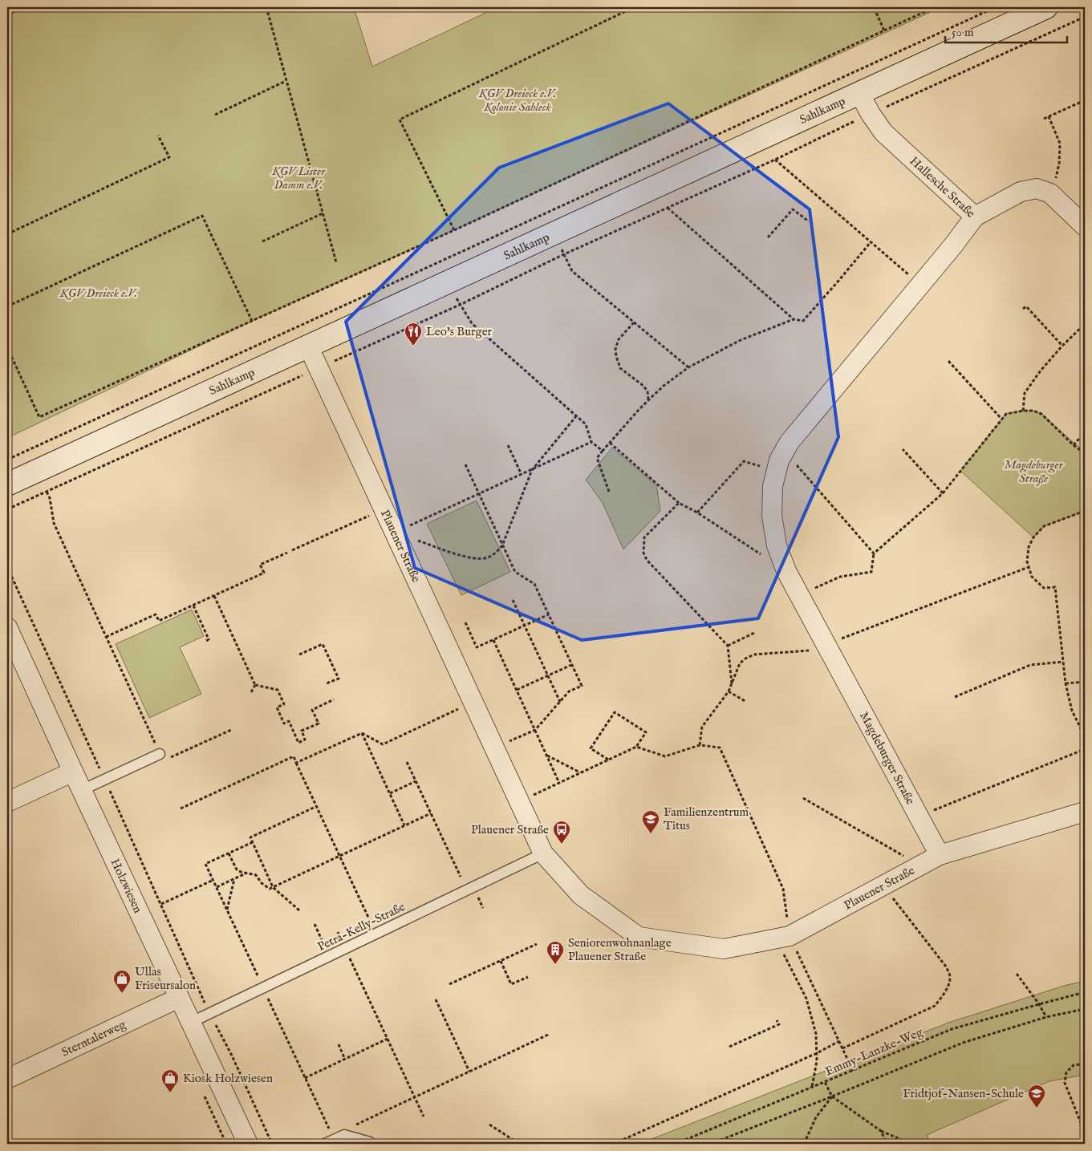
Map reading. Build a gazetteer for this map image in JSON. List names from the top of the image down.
{
  "streets": {
    "street": [
      "Sahlkamp",
      "Hallesche Straße",
      "Plauener Straße",
      "Magdeburger Straße",
      "Holzwiesen",
      "Sterntalerweg"
    ],
    "lane": ["Petra-Kelly-Straße"],
    "path": ["Emmy-Lanzke-Weg"]
  },
  "crossings": [
    ["Sahlkamp", "Hallesche Straße"],
    ["Sahlkamp", "Plauener Straße"],
    ["Hallesche Straße", "Magdeburger Straße"],
    ["Plauener Straße", "Magdeburger Straße"],
    ["Plauener Straße", "Petra-Kelly-Straße"],
    ["Holzwiesen", "Petra-Kelly-Straße"],
    ["Holzwiesen", "Sterntalerweg"]
  ],
  "parks": [
    "KGV Dreieck e.V. Kolonie Sahleck",
    "KGV Lister Damm e.V.",
    "KGV Dreieck e.V.",
    "Magdeburger Straße"
  ],
  "places": {
    "restaurant": ["Leo's Burger"],
    "school or university": ["Familienzentrum Titus", "Fridtjof-Nansen-Schule"],
    "bus stop": ["Plauener Straße"],
    "building": ["Seniorenwohnanlage Plauener Straße"],
    "shop": ["Ullas Friseursalon", "Kiosk Holzwiesen"]
  },
  "scale_bar": "50 m"
}
